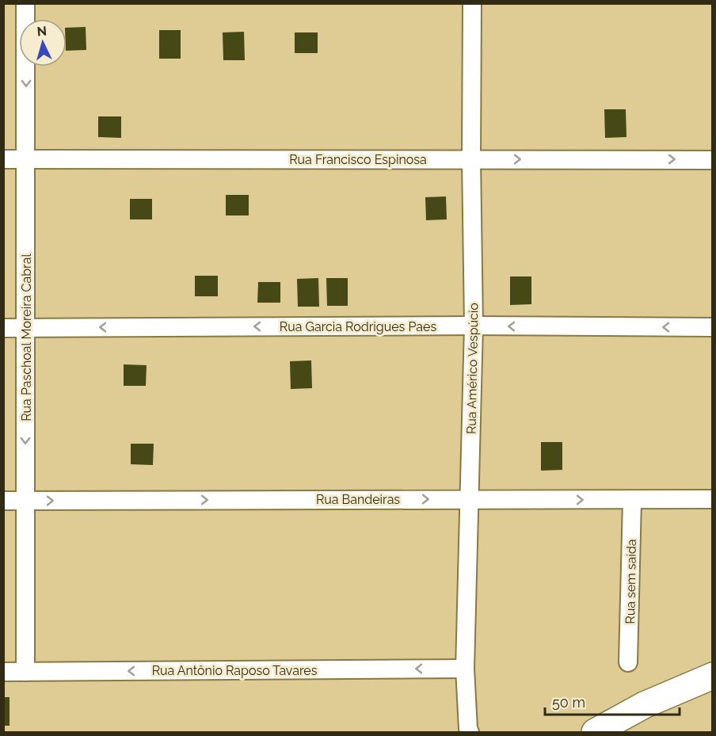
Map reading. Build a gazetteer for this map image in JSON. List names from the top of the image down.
{
  "streets": {
    "street": [
      "Rua Francisco Espinosa",
      "Rua Garcia Rodrigues Paes",
      "Rua Paschoal Moreira Cabral",
      "Rua Américo Vespúcio",
      "Rua Bandeiras",
      "Rua sem saida",
      "Rua Antônio Raposo Tavares"
    ]
  },
  "crossings": [
    ["Rua Francisco Espinosa", "Rua Paschoal Moreira Cabral"],
    ["Rua Francisco Espinosa", "Rua Américo Vespúcio"],
    ["Rua Garcia Rodrigues Paes", "Rua Paschoal Moreira Cabral"],
    ["Rua Garcia Rodrigues Paes", "Rua Américo Vespúcio"],
    ["Rua Paschoal Moreira Cabral", "Rua Bandeiras"],
    ["Rua Paschoal Moreira Cabral", "Rua Antônio Raposo Tavares"],
    ["Rua Américo Vespúcio", "Rua Bandeiras"],
    ["Rua Américo Vespúcio", "Rua Antônio Raposo Tavares"],
    ["Rua Bandeiras", "Rua sem saida"]
  ],
  "one_way": [
    "Rua Garcia Rodrigues Paes",
    "Rua Paschoal Moreira Cabral",
    "Rua Bandeiras",
    "Rua Antônio Raposo Tavares"
  ],
  "scale_bar": "50 m",
  "north": "top"
}
